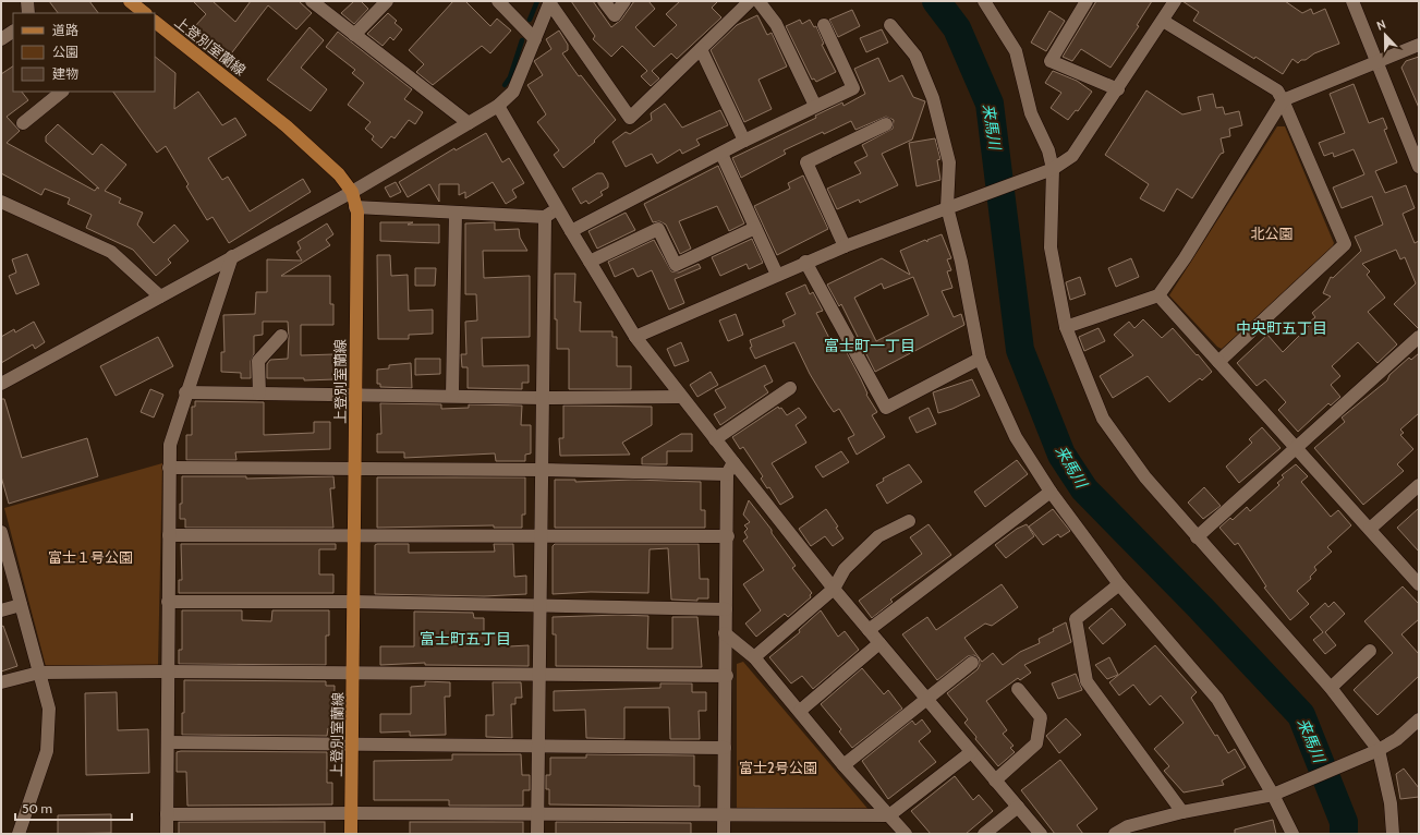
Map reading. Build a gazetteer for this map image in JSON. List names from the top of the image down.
{
  "streets": {
    "main road": ["上登別室蘭線"]
  },
  "districts": ["中央町五丁目", "富士町一丁目", "富士町五丁目"],
  "water": ["来馬川"],
  "parks": ["北公園", "富士１号公園", "富士2号公園"],
  "legend": ["道路", "公園", "建物"],
  "scale_bar": "50 m",
  "north": "top"
}
